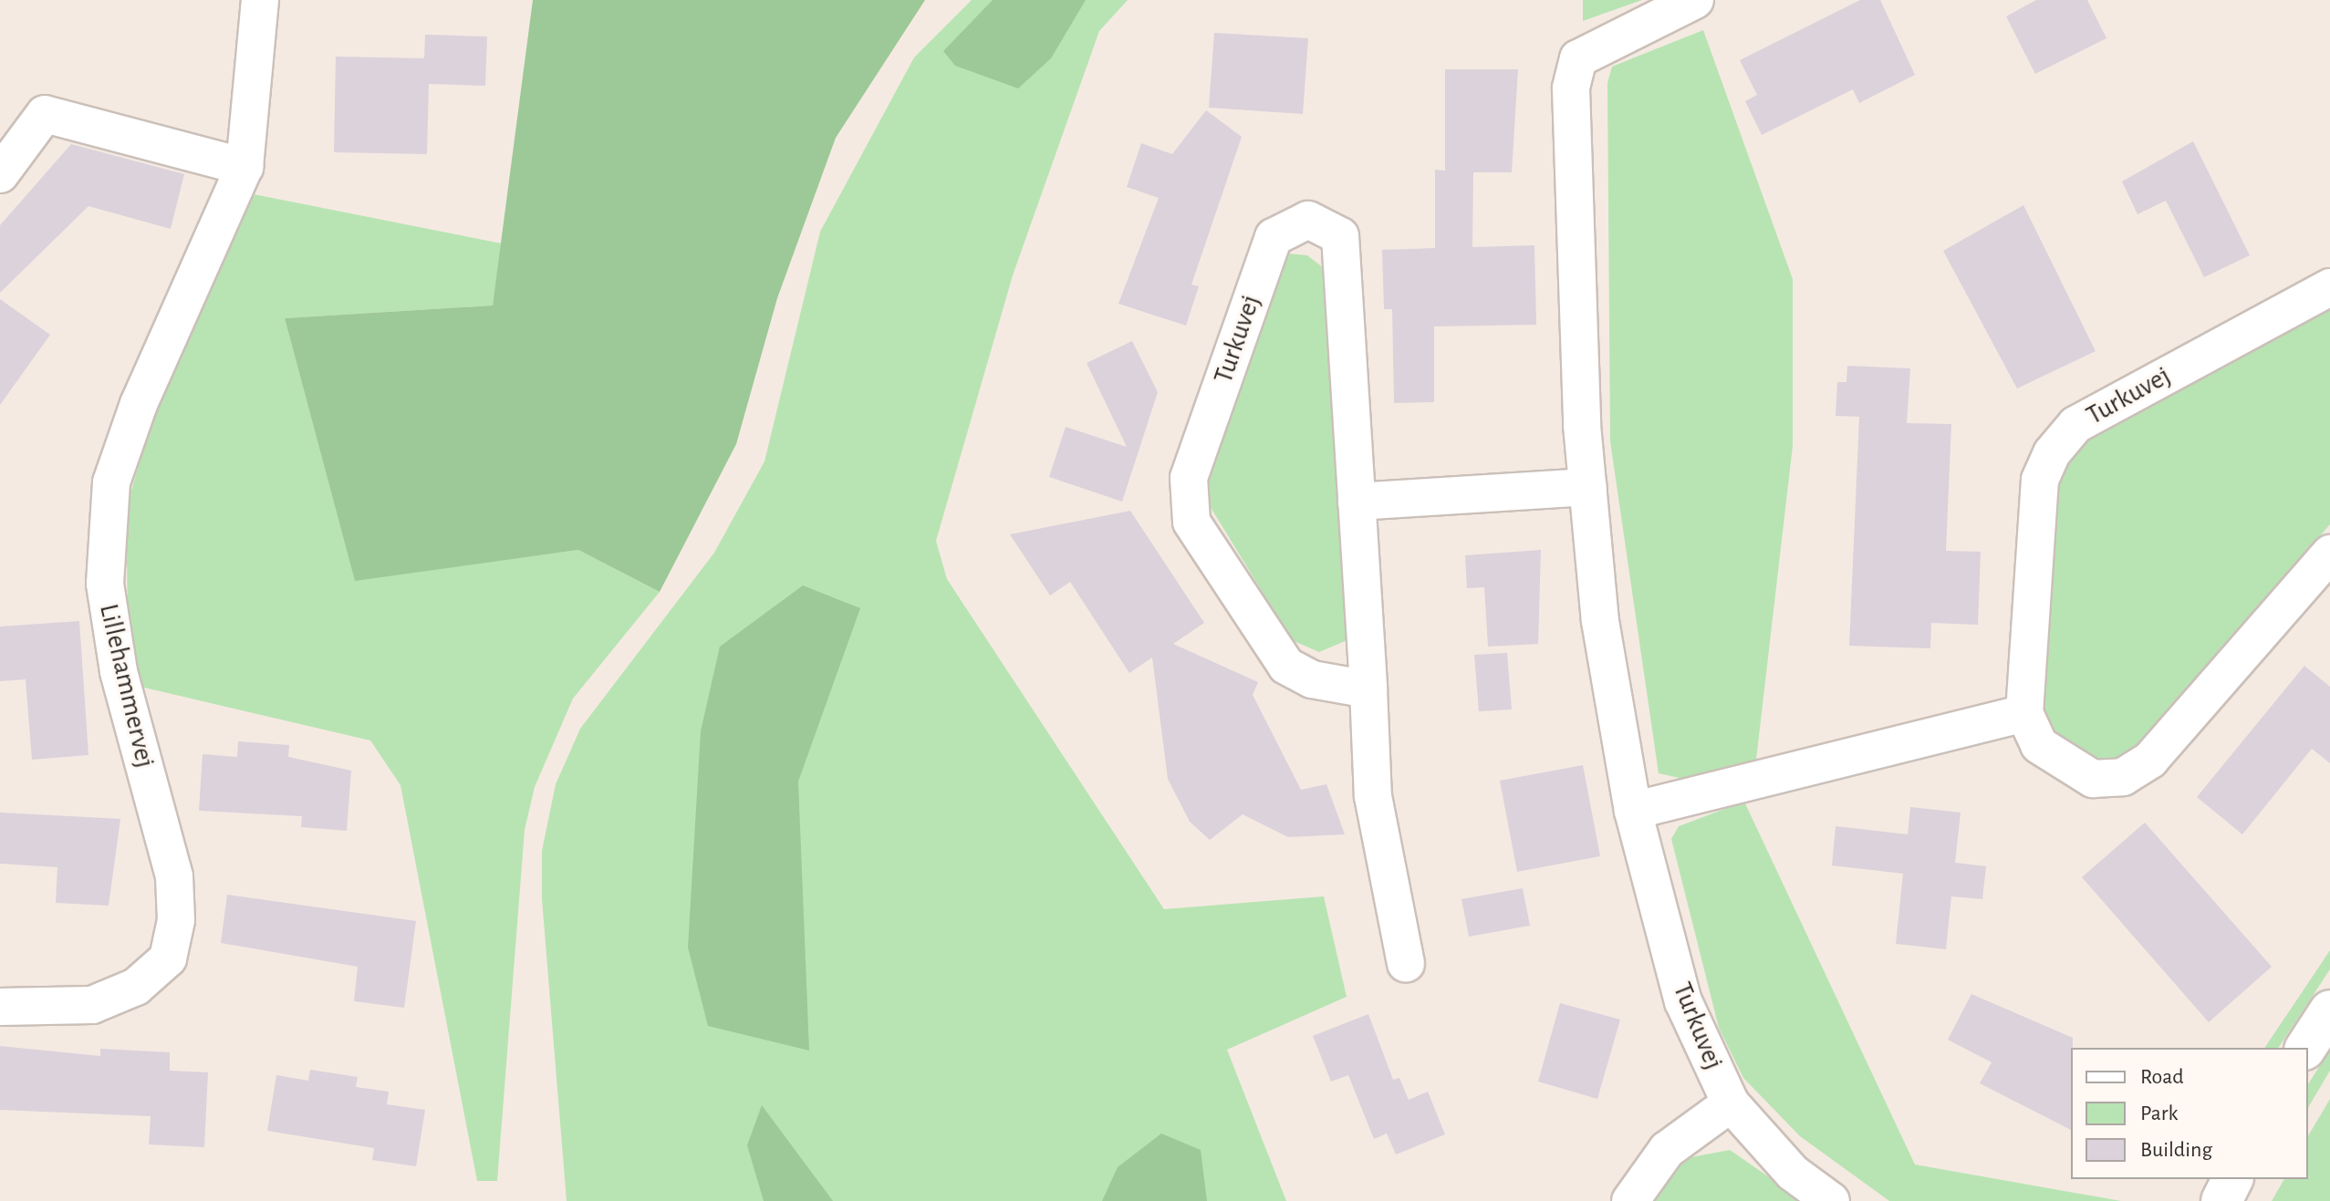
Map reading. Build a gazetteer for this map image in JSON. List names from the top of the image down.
{
  "streets": {
    "street": ["Turkuvej", "Lillehammervej"]
  },
  "legend": ["Road", "Park", "Building"]
}
